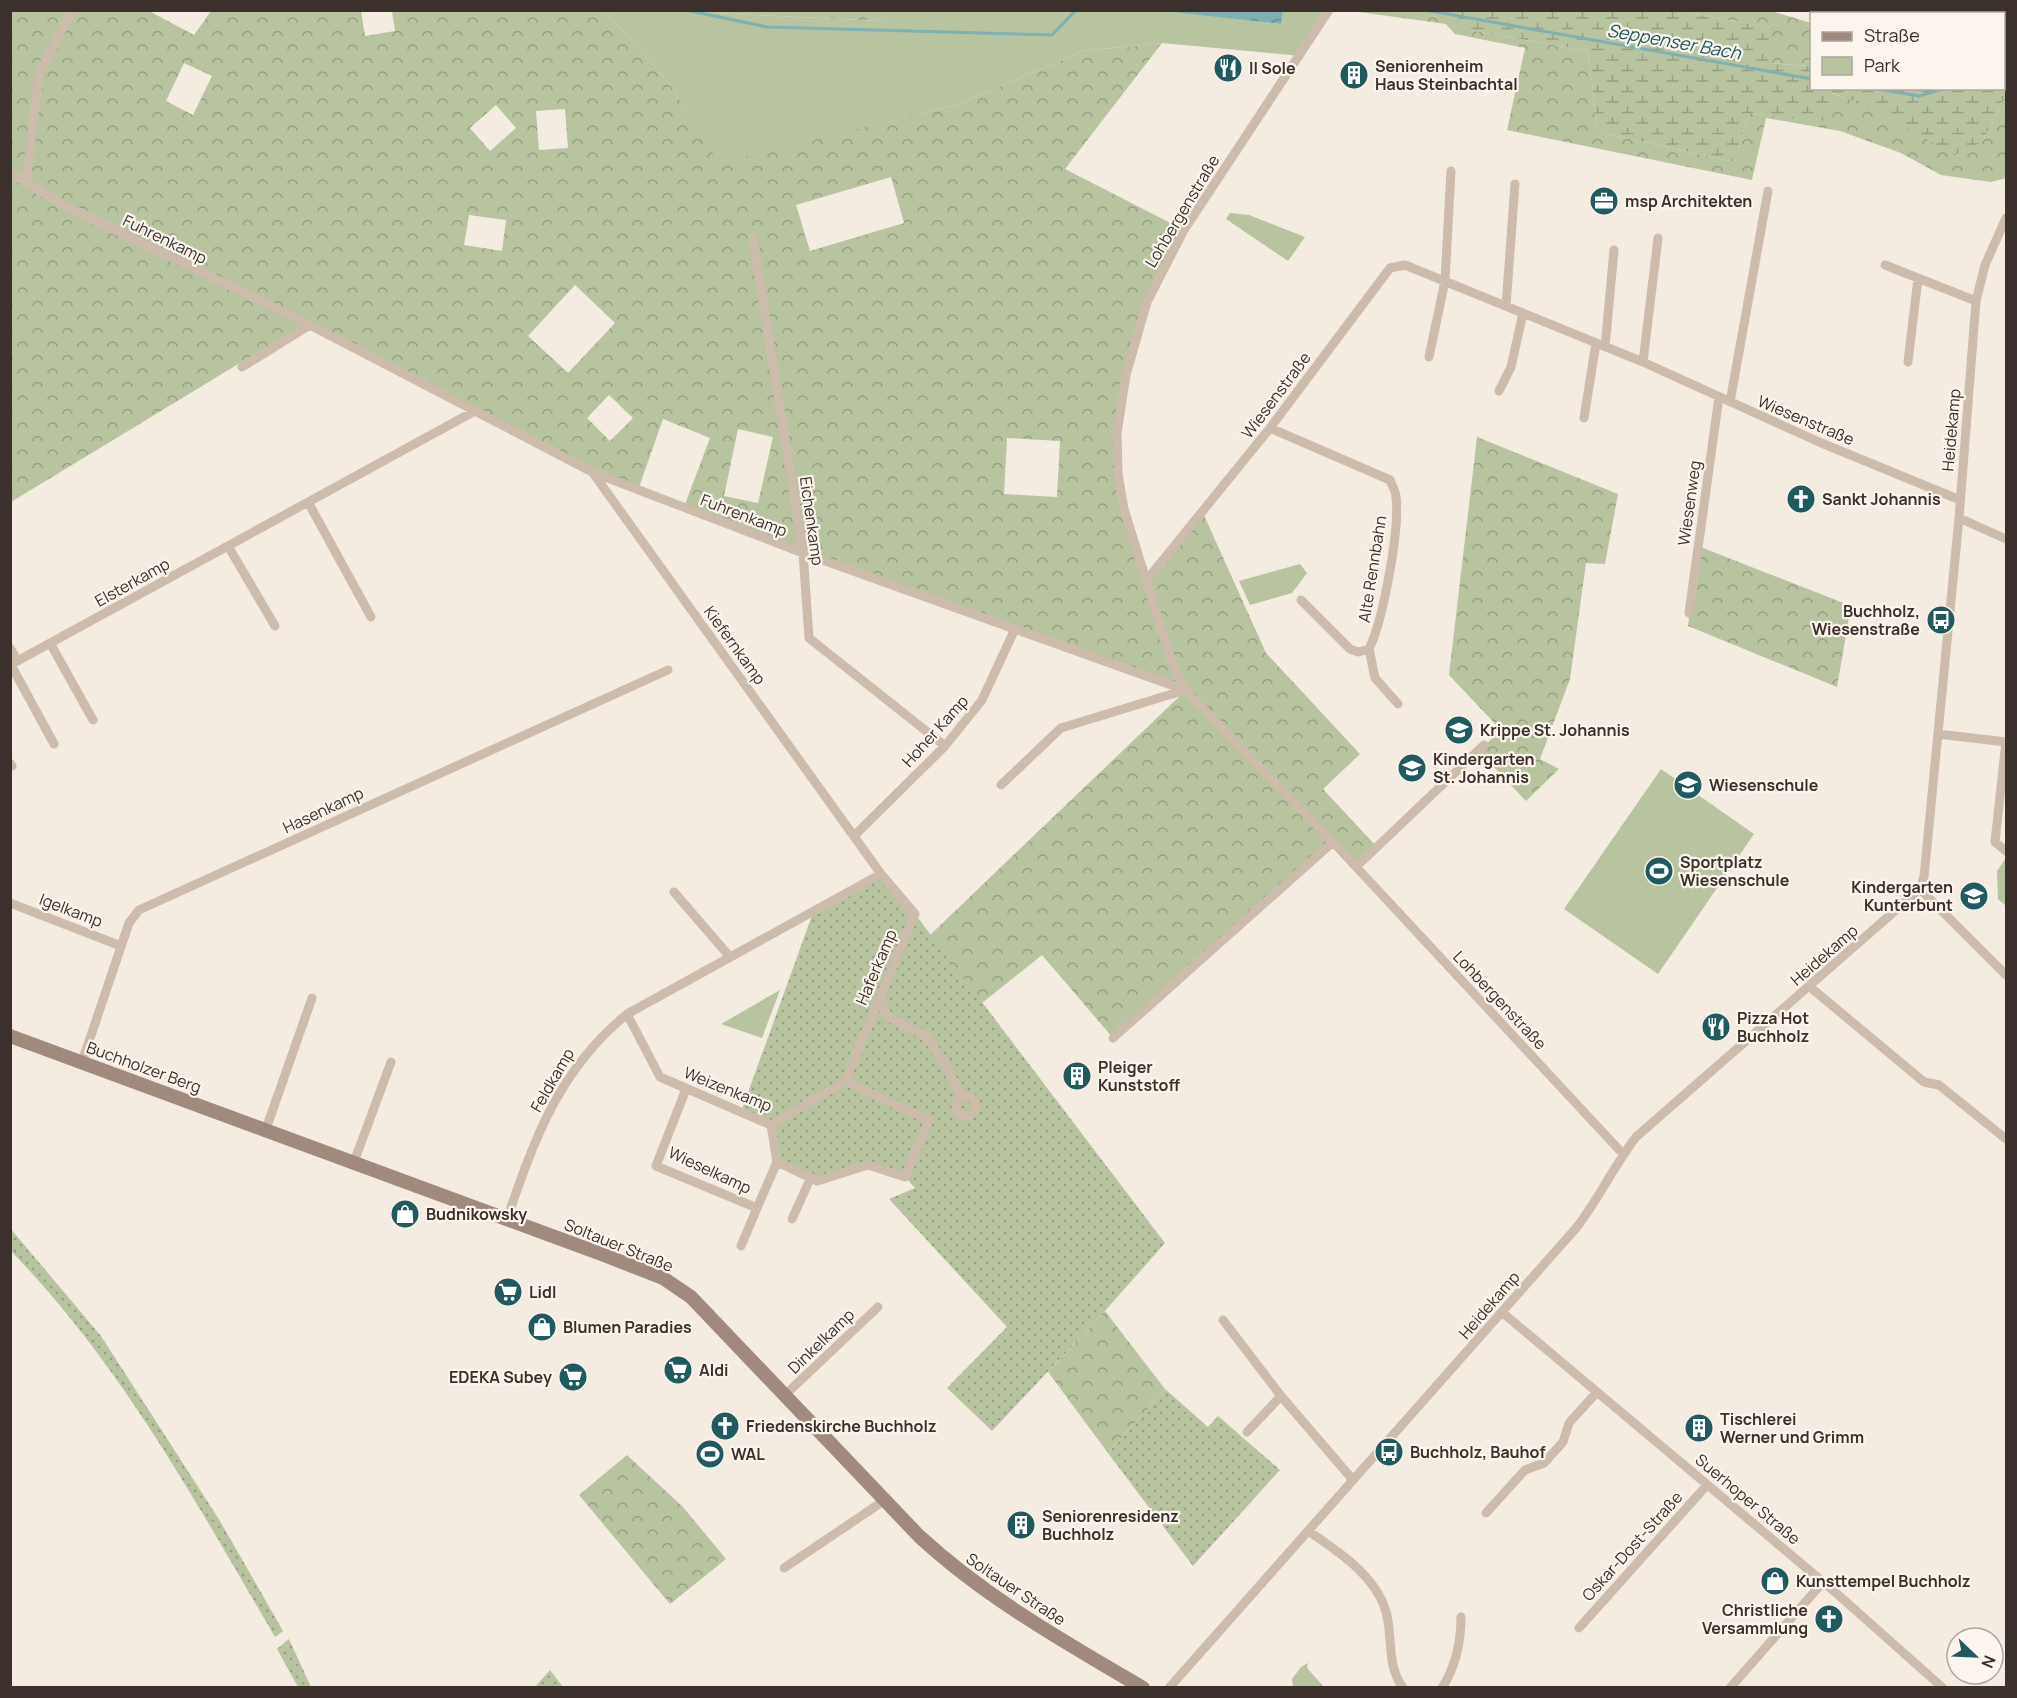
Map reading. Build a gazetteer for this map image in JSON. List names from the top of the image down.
{
  "streets": {
    "main road": ["Buchholzer Berg", "Soltauer Straße"],
    "street": [
      "Lohbergenstraße",
      "Fuhrenkamp",
      "Wiesenstraße",
      "Heidekamp",
      "Wiesenweg",
      "Eichenkamp",
      "Alte Rennbahn",
      "Elsterkamp",
      "Kiefernkamp",
      "Hoher Kamp",
      "Hasenkamp",
      "Igelkamp",
      "Haferkamp",
      "Feldkamp",
      "Weizenkamp",
      "Wieselkamp",
      "Dinkelkamp",
      "Suerhoper Straße",
      "Oskar-Dost-Straße"
    ]
  },
  "crossings": [
    ["Lohbergenstraße", "Fuhrenkamp"],
    ["Lohbergenstraße", "Wiesenstraße"],
    ["Lohbergenstraße", "Heidekamp"],
    ["Fuhrenkamp", "Eichenkamp"],
    ["Fuhrenkamp", "Elsterkamp"],
    ["Fuhrenkamp", "Kiefernkamp"],
    ["Fuhrenkamp", "Hoher Kamp"],
    ["Wiesenstraße", "Heidekamp"],
    ["Wiesenstraße", "Wiesenweg"],
    ["Wiesenstraße", "Alte Rennbahn"],
    ["Heidekamp", "Suerhoper Straße"],
    ["Eichenkamp", "Hoher Kamp"],
    ["Kiefernkamp", "Hoher Kamp"],
    ["Hasenkamp", "Igelkamp"],
    ["Hasenkamp", "Buchholzer Berg"],
    ["Haferkamp", "Feldkamp"],
    ["Haferkamp", "Weizenkamp"],
    ["Buchholzer Berg", "Soltauer Straße"],
    ["Feldkamp", "Weizenkamp"],
    ["Feldkamp", "Soltauer Straße"],
    ["Weizenkamp", "Wieselkamp"],
    ["Soltauer Straße", "Dinkelkamp"],
    ["Suerhoper Straße", "Oskar-Dost-Straße"]
  ],
  "water": ["Seppenser Bach"],
  "places": {
    "restaurant": ["Il Sole", "Pizza Hot Buchholz"],
    "building": [
      "Seniorenheim Haus Steinbachtal",
      "Pleiger Kunststoff",
      "Tischlerei Werner und Grimm",
      "Seniorenresidenz Buchholz"
    ],
    "office": ["msp Architekten"],
    "church": ["Sankt Johannis", "Friedenskirche Buchholz", "Christliche Versammlung"],
    "bus stop": ["Buchholz, Wiesenstraße", "Buchholz, Bauhof"],
    "school or university": [
      "Krippe St. Johannis",
      "Kindergarten St. Johannis",
      "Wiesenschule",
      "Kindergarten Kunterbunt"
    ],
    "sports": ["Sportplatz Wiesenschule", "WAL"],
    "shop": ["Budnikowsky", "Blumen Paradies", "Kunsttempel Buchholz"],
    "supermarket": ["Lidl", "Aldi", "EDEKA Subey"]
  },
  "legend": ["Straße", "Park"],
  "north": "bottom right"
}
